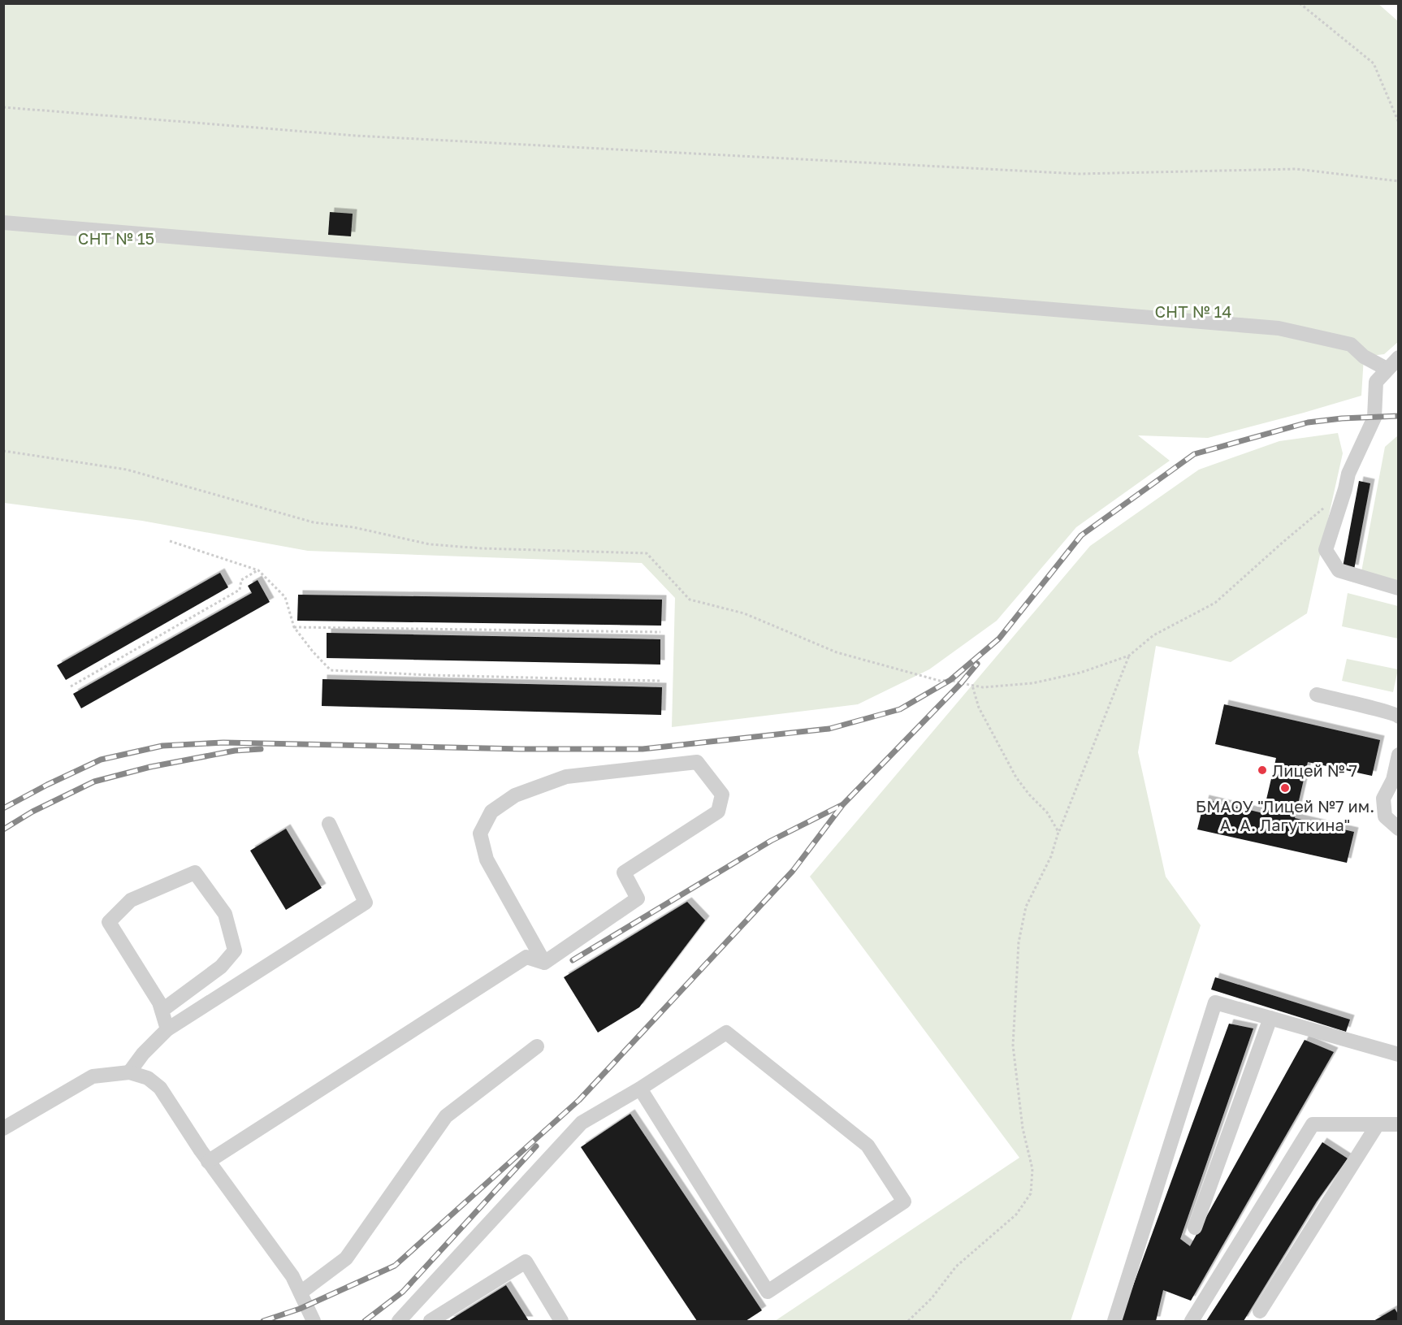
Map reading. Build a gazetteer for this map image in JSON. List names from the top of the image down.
{
  "parks": ["СНТ № 15", "СНТ № 14"],
  "places": ["Лицей № 7", "БМАОУ \"Лицей №7 им. А. А. Лагуткина\""]
}
